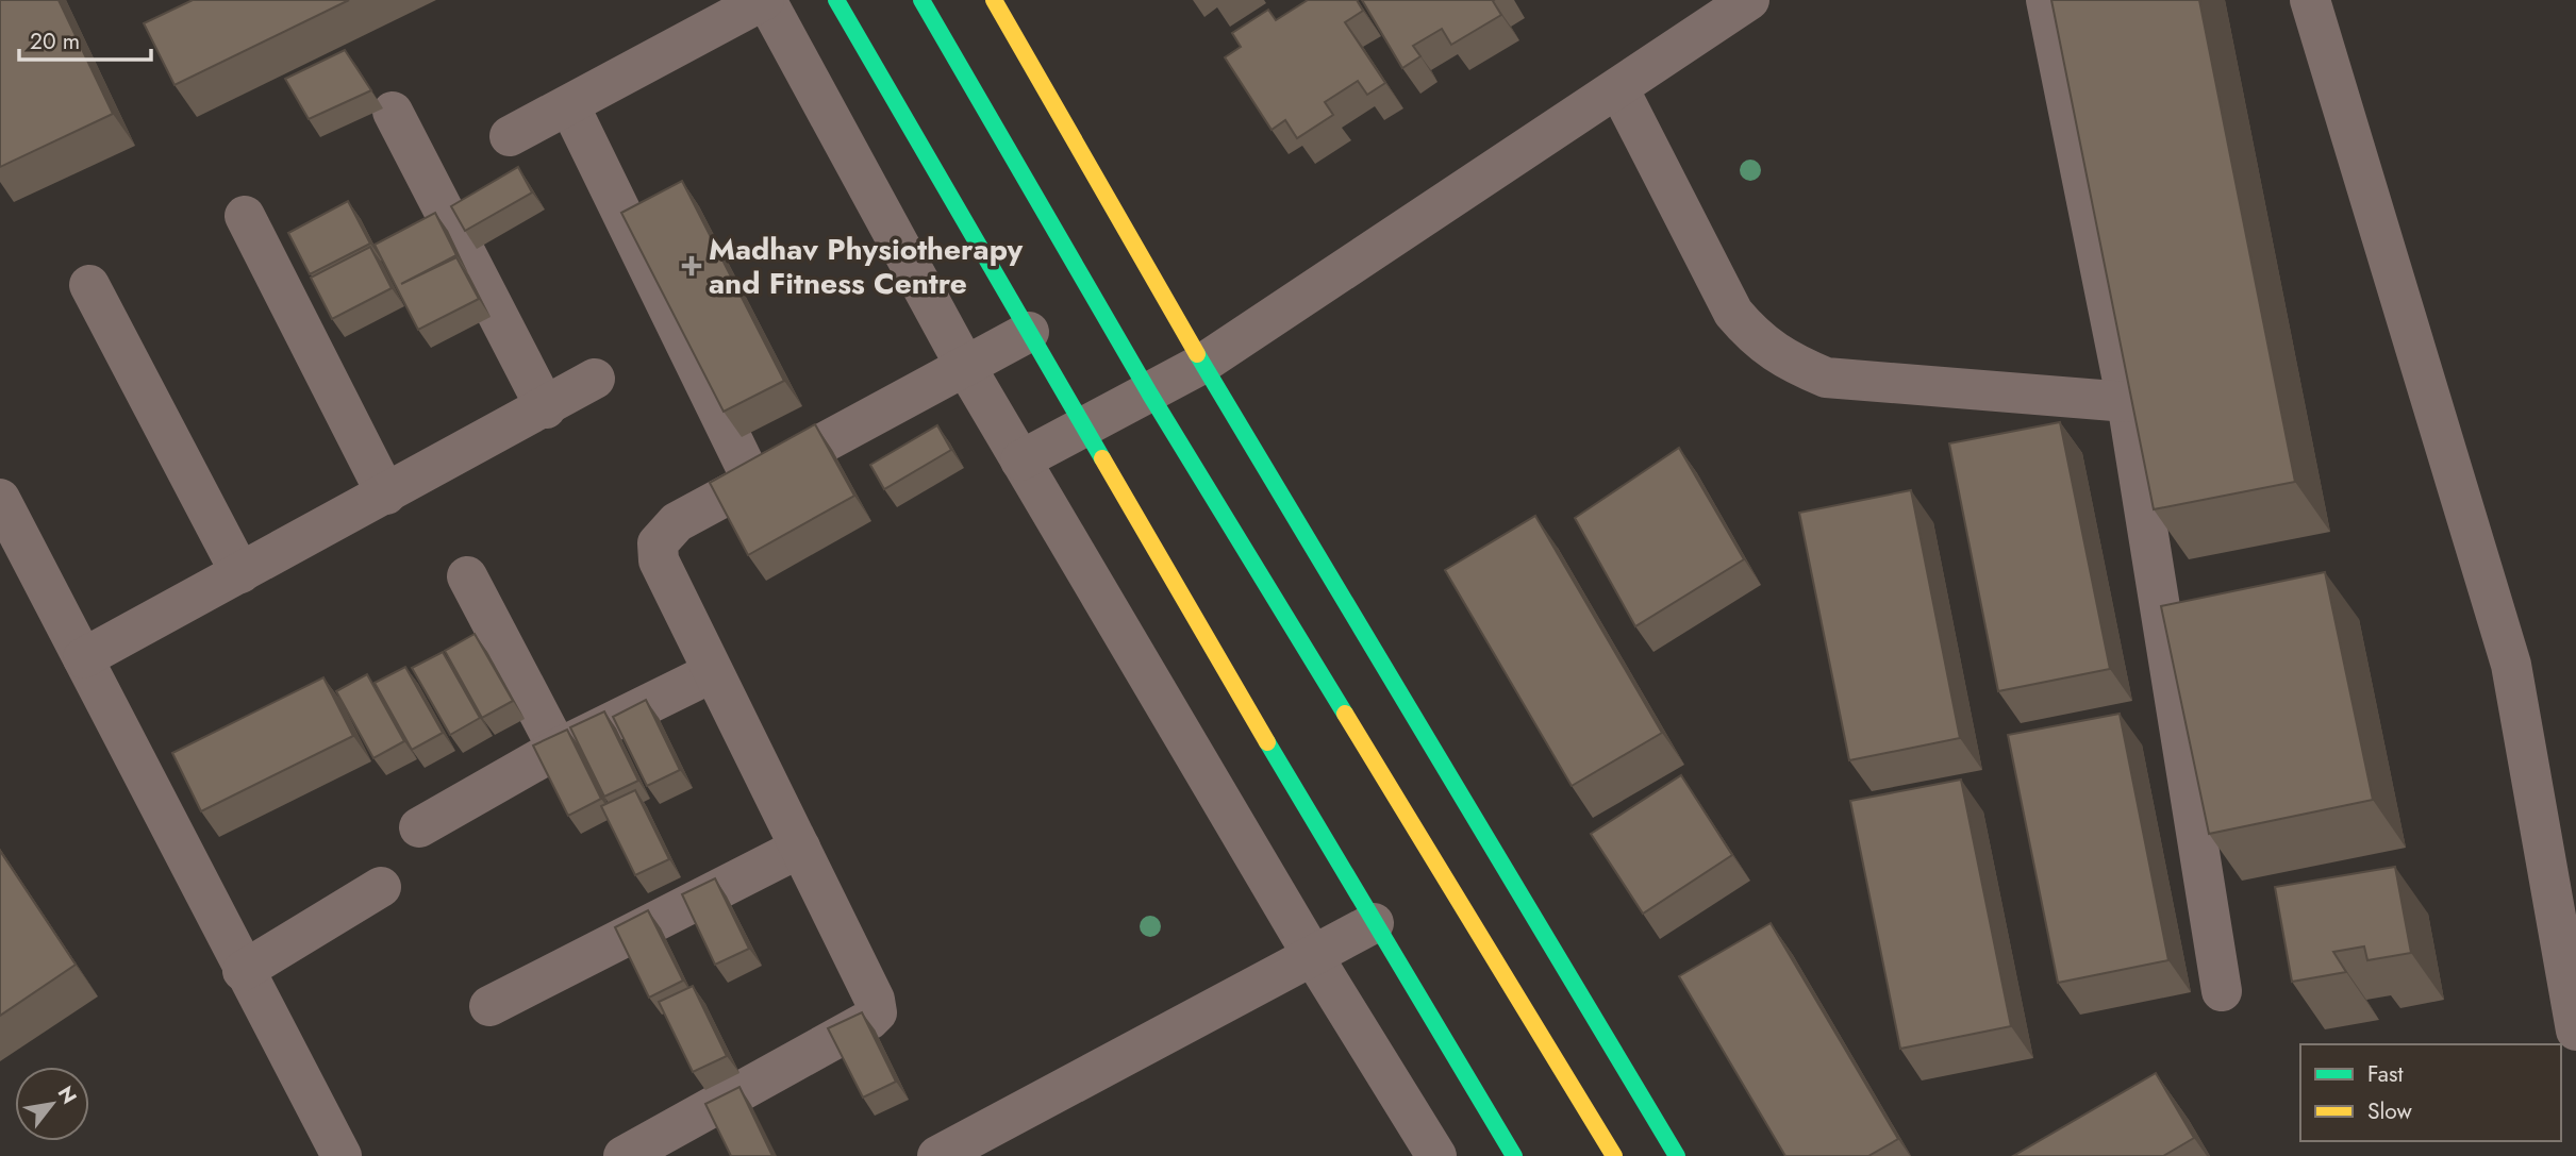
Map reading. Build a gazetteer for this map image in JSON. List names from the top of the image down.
{
  "places": {
    "health": ["Madhav Physiotherapy and Fitness Centre"]
  },
  "legend": ["Fast", "Slow"],
  "scale_bar": "20 m",
  "north": "top right"
}
